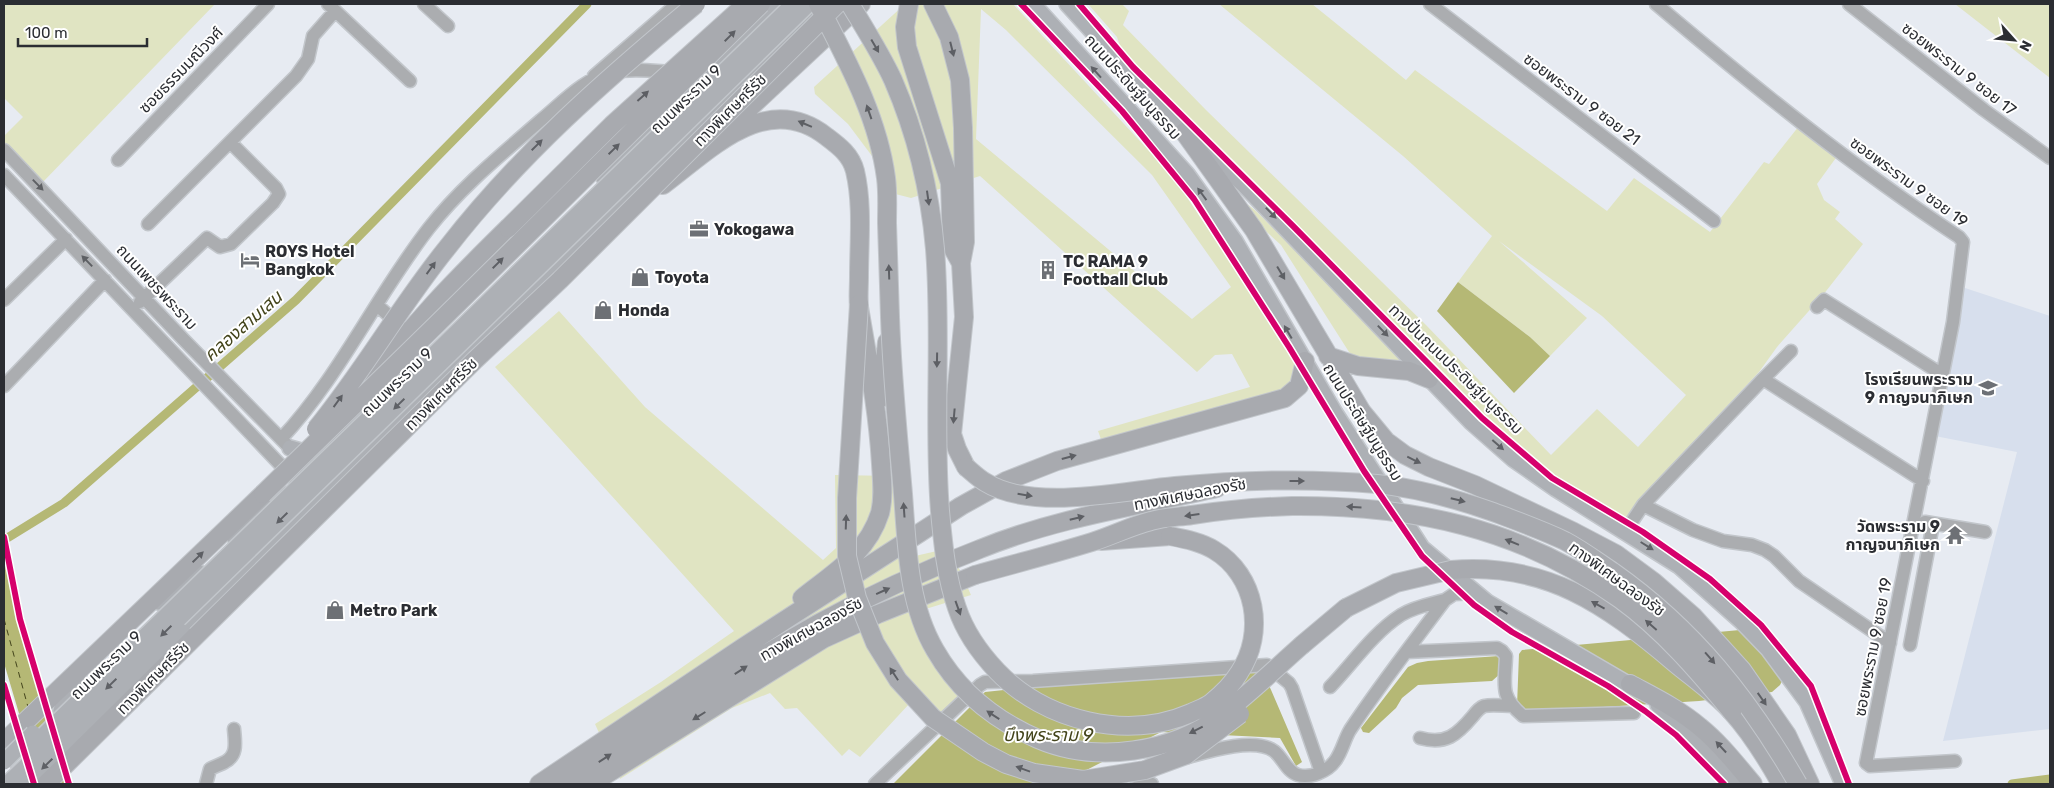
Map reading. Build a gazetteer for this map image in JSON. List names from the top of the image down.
{
  "streets": {
    "highway": ["ทางพิเศษศรีรัช", "ทางพิเศษฉลองรัช"],
    "main road": ["ถนนประดิษฐ์มนูธรรม", "ถนนพระราม 9"],
    "street": [
      "ซอยพระราม 9 ซอย 17",
      "ซอยธรรมมณีวงศ์",
      "ซอยพระราม 9 ซอย 21",
      "ซอยพระราม 9 ซอย 19",
      "ถนนเพชรพระราม"
    ],
    "cycle path": ["ทางปั่นถนนประดิษฐ์มนูธรรม"]
  },
  "crossings": [
    ["ถนนพระราม 9", "ถนนเพชรพระราม"]
  ],
  "water": ["คลองสามเสน", "บึงพระราม 9"],
  "places": {
    "office": ["Yokogawa"],
    "hotel": ["ROYS Hotel Bangkok"],
    "building": ["TC RAMA 9 Football Club"],
    "shop": ["Toyota", "Honda", "Metro Park"],
    "school or university": ["โรงเรียนพระราม 9 กาญจนาภิเษก"],
    "temple": ["วัดพระราม 9 กาญจนาภิเษก"]
  },
  "scale_bar": "100 m",
  "north": "bottom right"
}
